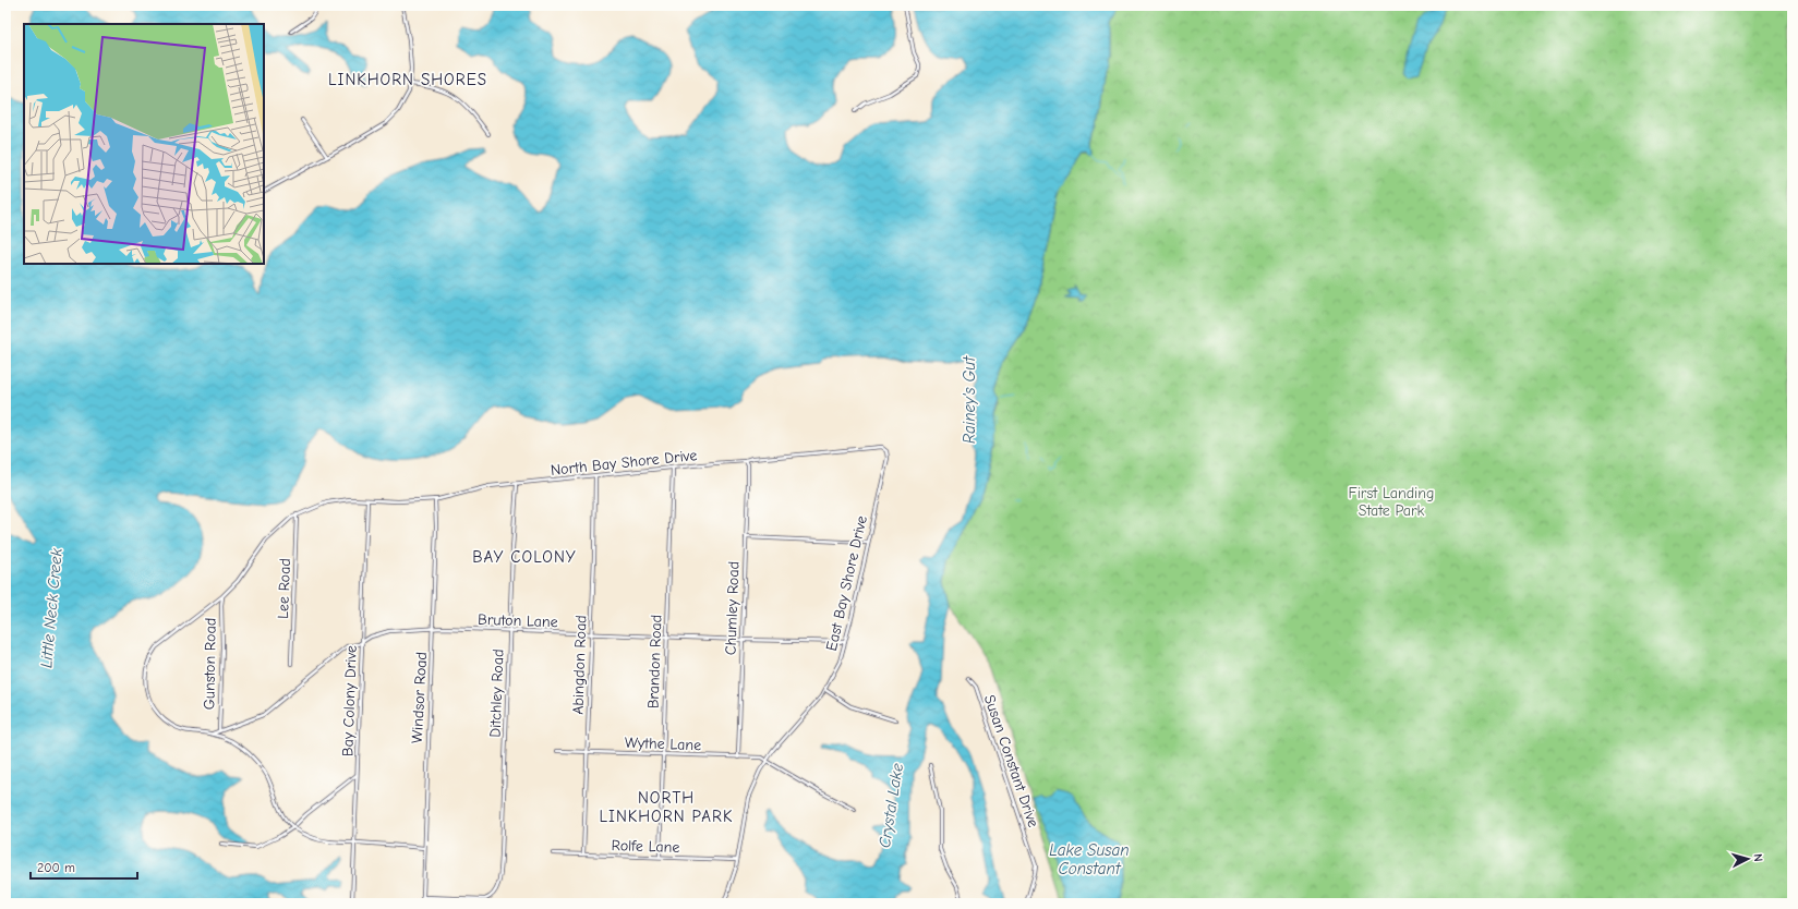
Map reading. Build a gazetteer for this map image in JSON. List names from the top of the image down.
{
  "streets": {
    "street": [
      "North Bay Shore Drive",
      "East Bay Shore Drive",
      "Lee Road",
      "Chumley Road",
      "Bruton Lane",
      "Brandon Road",
      "Gunston Road",
      "Abingdon Road",
      "Ditchley Road",
      "Windsor Road",
      "Bay Colony Drive",
      "Wythe Lane",
      "Susan Constant Drive",
      "Rolfe Lane"
    ]
  },
  "crossings": [
    ["North Bay Shore Drive", "East Bay Shore Drive"],
    ["North Bay Shore Drive", "Lee Road"],
    ["North Bay Shore Drive", "Chumley Road"],
    ["North Bay Shore Drive", "Bruton Lane"],
    ["North Bay Shore Drive", "Brandon Road"],
    ["North Bay Shore Drive", "Gunston Road"],
    ["North Bay Shore Drive", "Abingdon Road"],
    ["North Bay Shore Drive", "Ditchley Road"],
    ["North Bay Shore Drive", "Windsor Road"],
    ["North Bay Shore Drive", "Bay Colony Drive"],
    ["East Bay Shore Drive", "Bruton Lane"],
    ["East Bay Shore Drive", "Wythe Lane"],
    ["East Bay Shore Drive", "Rolfe Lane"],
    ["Chumley Road", "Bruton Lane"],
    ["Chumley Road", "Wythe Lane"],
    ["Bruton Lane", "Brandon Road"],
    ["Bruton Lane", "Gunston Road"],
    ["Bruton Lane", "Abingdon Road"],
    ["Bruton Lane", "Ditchley Road"],
    ["Bruton Lane", "Windsor Road"],
    ["Bruton Lane", "Bay Colony Drive"],
    ["Brandon Road", "Wythe Lane"],
    ["Brandon Road", "Rolfe Lane"],
    ["Abingdon Road", "Wythe Lane"],
    ["Abingdon Road", "Rolfe Lane"],
    ["Ditchley Road", "Windsor Road"]
  ],
  "districts": ["LINKHORN SHORES", "BAY COLONY", "NORTH LINKHORN PARK"],
  "water": [
    "Rainey's Gut",
    "Little Neck Creek",
    "Crystal Lake",
    "Lake Susan Constant"
  ],
  "parks": ["First Landing State Park"],
  "scale_bar": "200 m",
  "north": "right"
}
